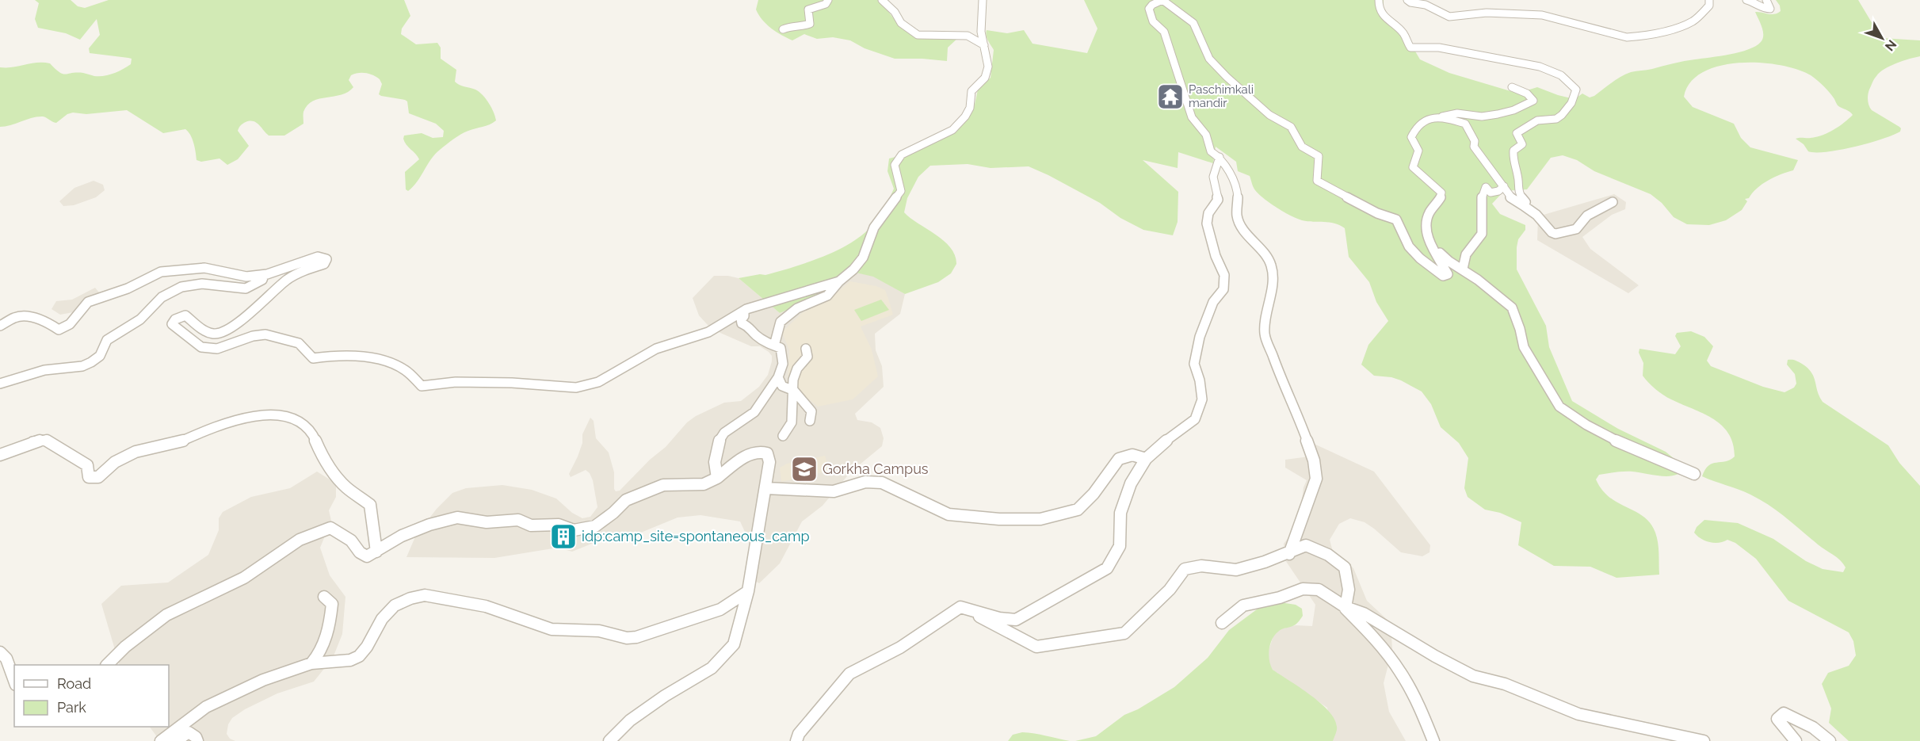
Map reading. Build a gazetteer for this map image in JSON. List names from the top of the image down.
{
  "places": {
    "temple": ["Paschimkali mandir"],
    "school or university": ["Gorkha Campus"],
    "building": ["idp:camp_site=spontaneous_camp"]
  },
  "legend": ["Road", "Park"],
  "north": "bottom right"
}
